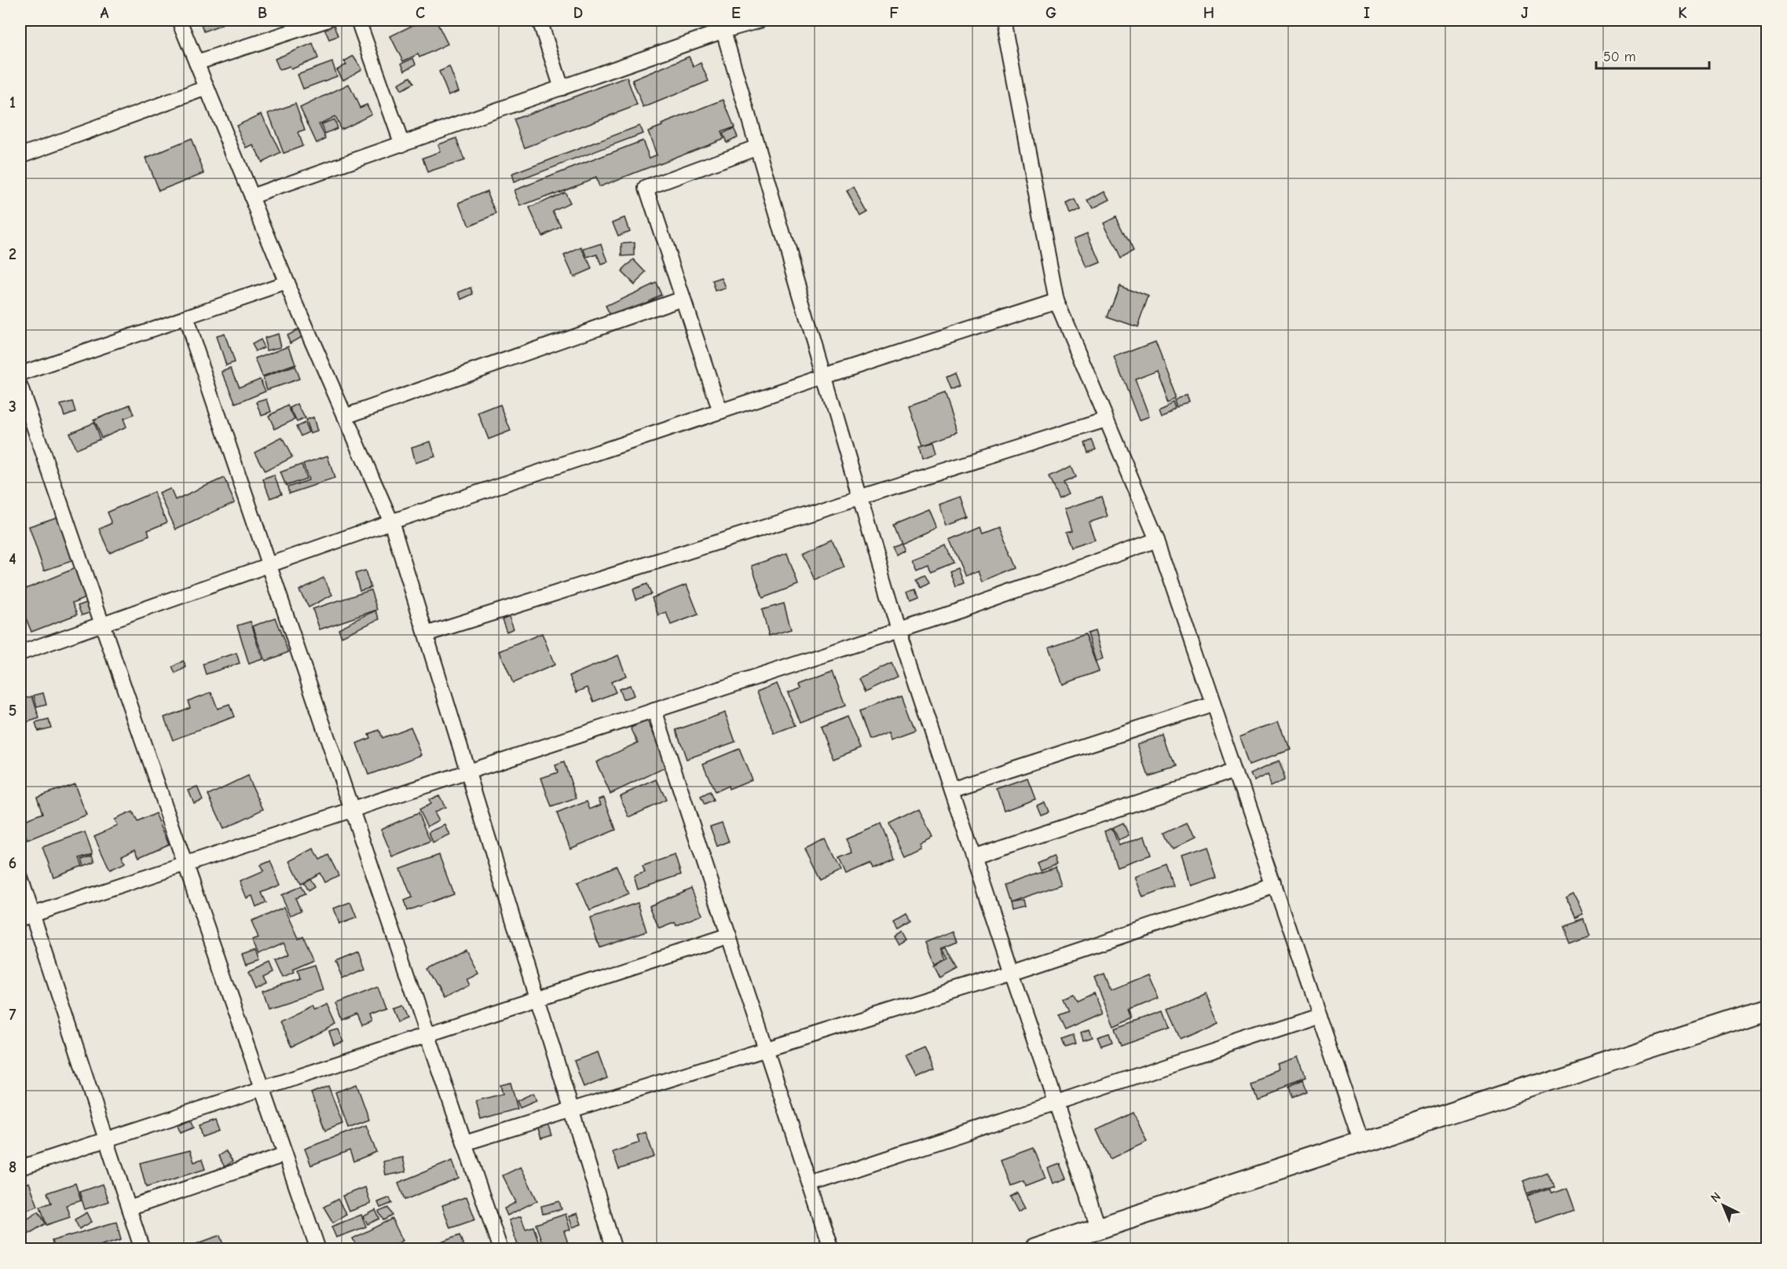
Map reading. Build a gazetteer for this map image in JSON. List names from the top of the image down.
{
  "scale_bar": "50 m",
  "north": "top left",
  "grid": {
    "columns": [
      "A",
      "B",
      "C",
      "D",
      "E",
      "F",
      "G",
      "H",
      "I",
      "J",
      "K"
    ],
    "rows": [
      "1",
      "2",
      "3",
      "4",
      "5",
      "6",
      "7",
      "8"
    ]
  }
}
